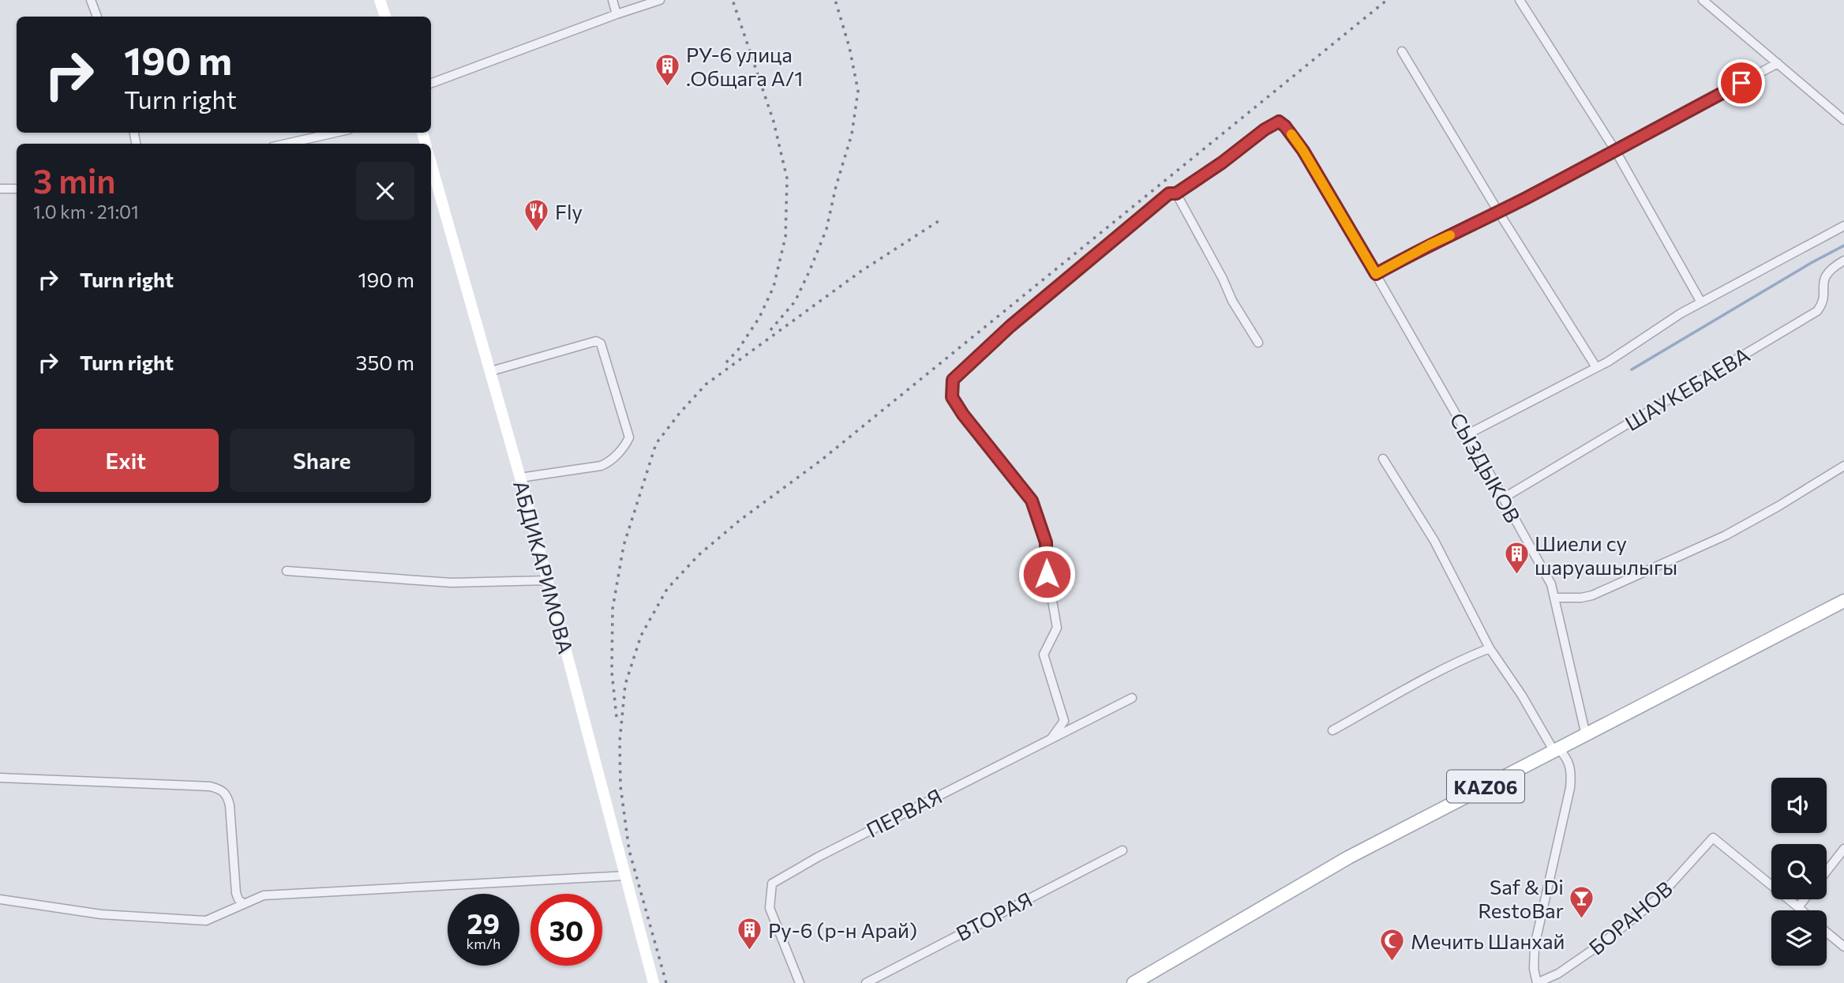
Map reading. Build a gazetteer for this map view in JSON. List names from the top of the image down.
{
  "streets": {
    "main road": ["АБДИКАРИМОВА", "KАZ06"],
    "street": [
      "ШАУКЕБАЕВА",
      "СЫЗДЫКОВ",
      "ПЕРВАЯ",
      "ВТОРАЯ",
      "БОРАНОВ"
    ]
  },
  "crossings": [
    ["ШАУКЕБАЕВА", "СЫЗДЫКОВ"],
    ["СЫЗДЫКОВ", "KАZ06"]
  ],
  "places": {
    "building": ["РУ-6 улица .Общага А/1", "Шиели су шаруашылыгы", "Ру-6 (р-н Арай)"],
    "restaurant": ["Fly"],
    "bar": ["Saf & Di RestoBar"],
    "mosque": ["Мечить Шанхай"]
  },
  "page": {
    "turn": ["190 m", "Turn right"],
    "heading": ["3 min", "1.0 km · 21:01"],
    "list": [
      {
        "name": "Turn right",
        "value": "190 m"
      },
      {
        "name": "Turn right",
        "value": "350 m"
      }
    ],
    "buttons": ["Exit", "Share"],
    "speed": "29 km/h",
    "limit": "30"
  }
}
